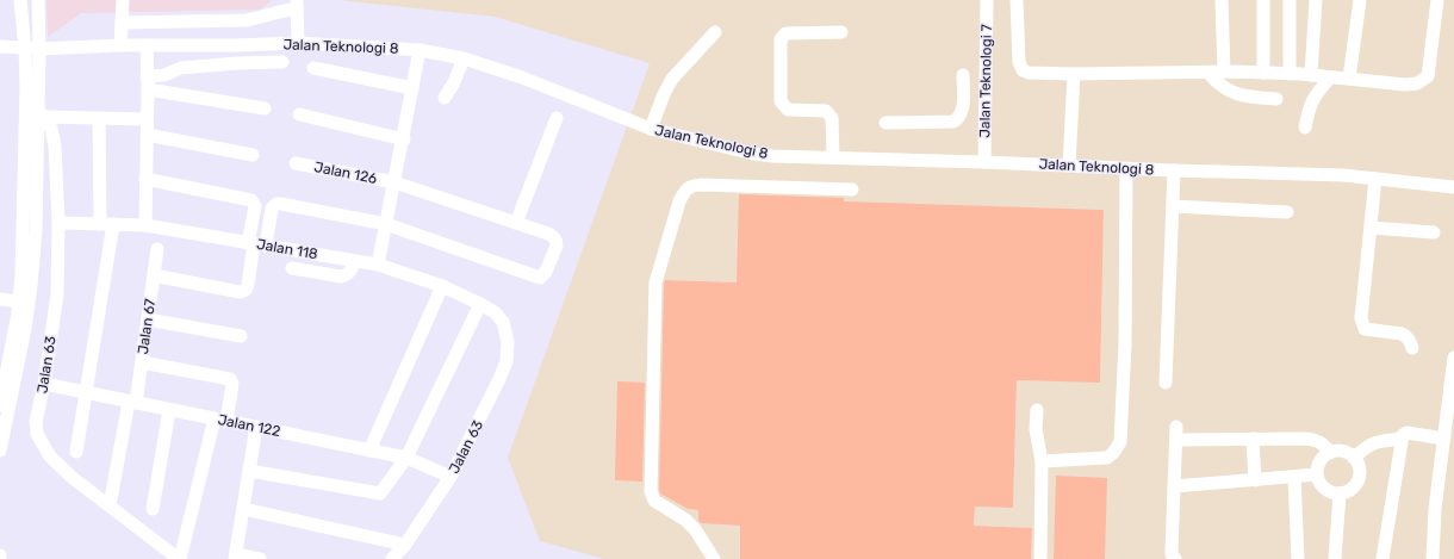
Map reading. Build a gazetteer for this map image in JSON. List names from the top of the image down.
{
  "streets": {
    "street": [
      "Jalan Teknologi 8",
      "Jalan Teknologi 7",
      "Jalan 126",
      "Jalan 118",
      "Jalan 67",
      "Jalan 63",
      "Jalan 122"
    ]
  },
  "crossings": [
    ["Jalan Teknologi 8", "Jalan Teknologi 7"],
    ["Jalan 118", "Jalan 63"],
    ["Jalan 67", "Jalan 63"],
    ["Jalan 67", "Jalan 122"],
    ["Jalan 63", "Jalan 122"]
  ]
}
